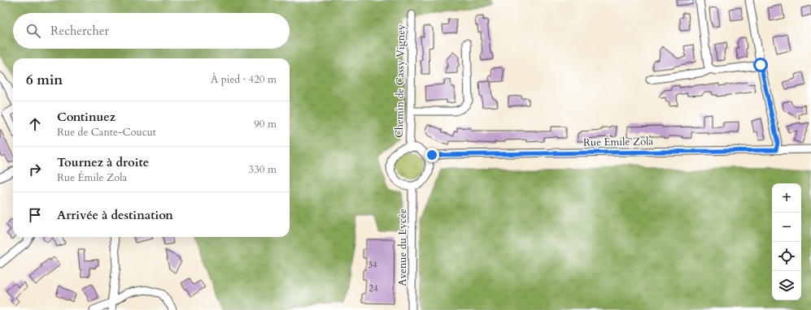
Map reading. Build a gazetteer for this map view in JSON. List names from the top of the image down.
{
  "streets": {
    "street": ["Chemin de Cassy Vigney", "Rue Émile Zola", "Avenue du Lycée"]
  },
  "crossings": [
    ["Chemin de Cassy Vigney", "Rue Émile Zola"],
    ["Chemin de Cassy Vigney", "Avenue du Lycée"],
    ["Rue Émile Zola", "Avenue du Lycée"]
  ],
  "house_numbers": ["34", "24"],
  "page": {
    "search": "Rechercher",
    "heading": ["6 min", "À pied · 420 m"],
    "list": [
      ["Continuez", "Rue de Cante-Coucut", "90 m"],
      ["Tournez à droite", "Rue Émile Zola", "330 m"],
      "Arrivée à destination"
    ],
    "map_buttons": ["+", "−"]
  }
}
